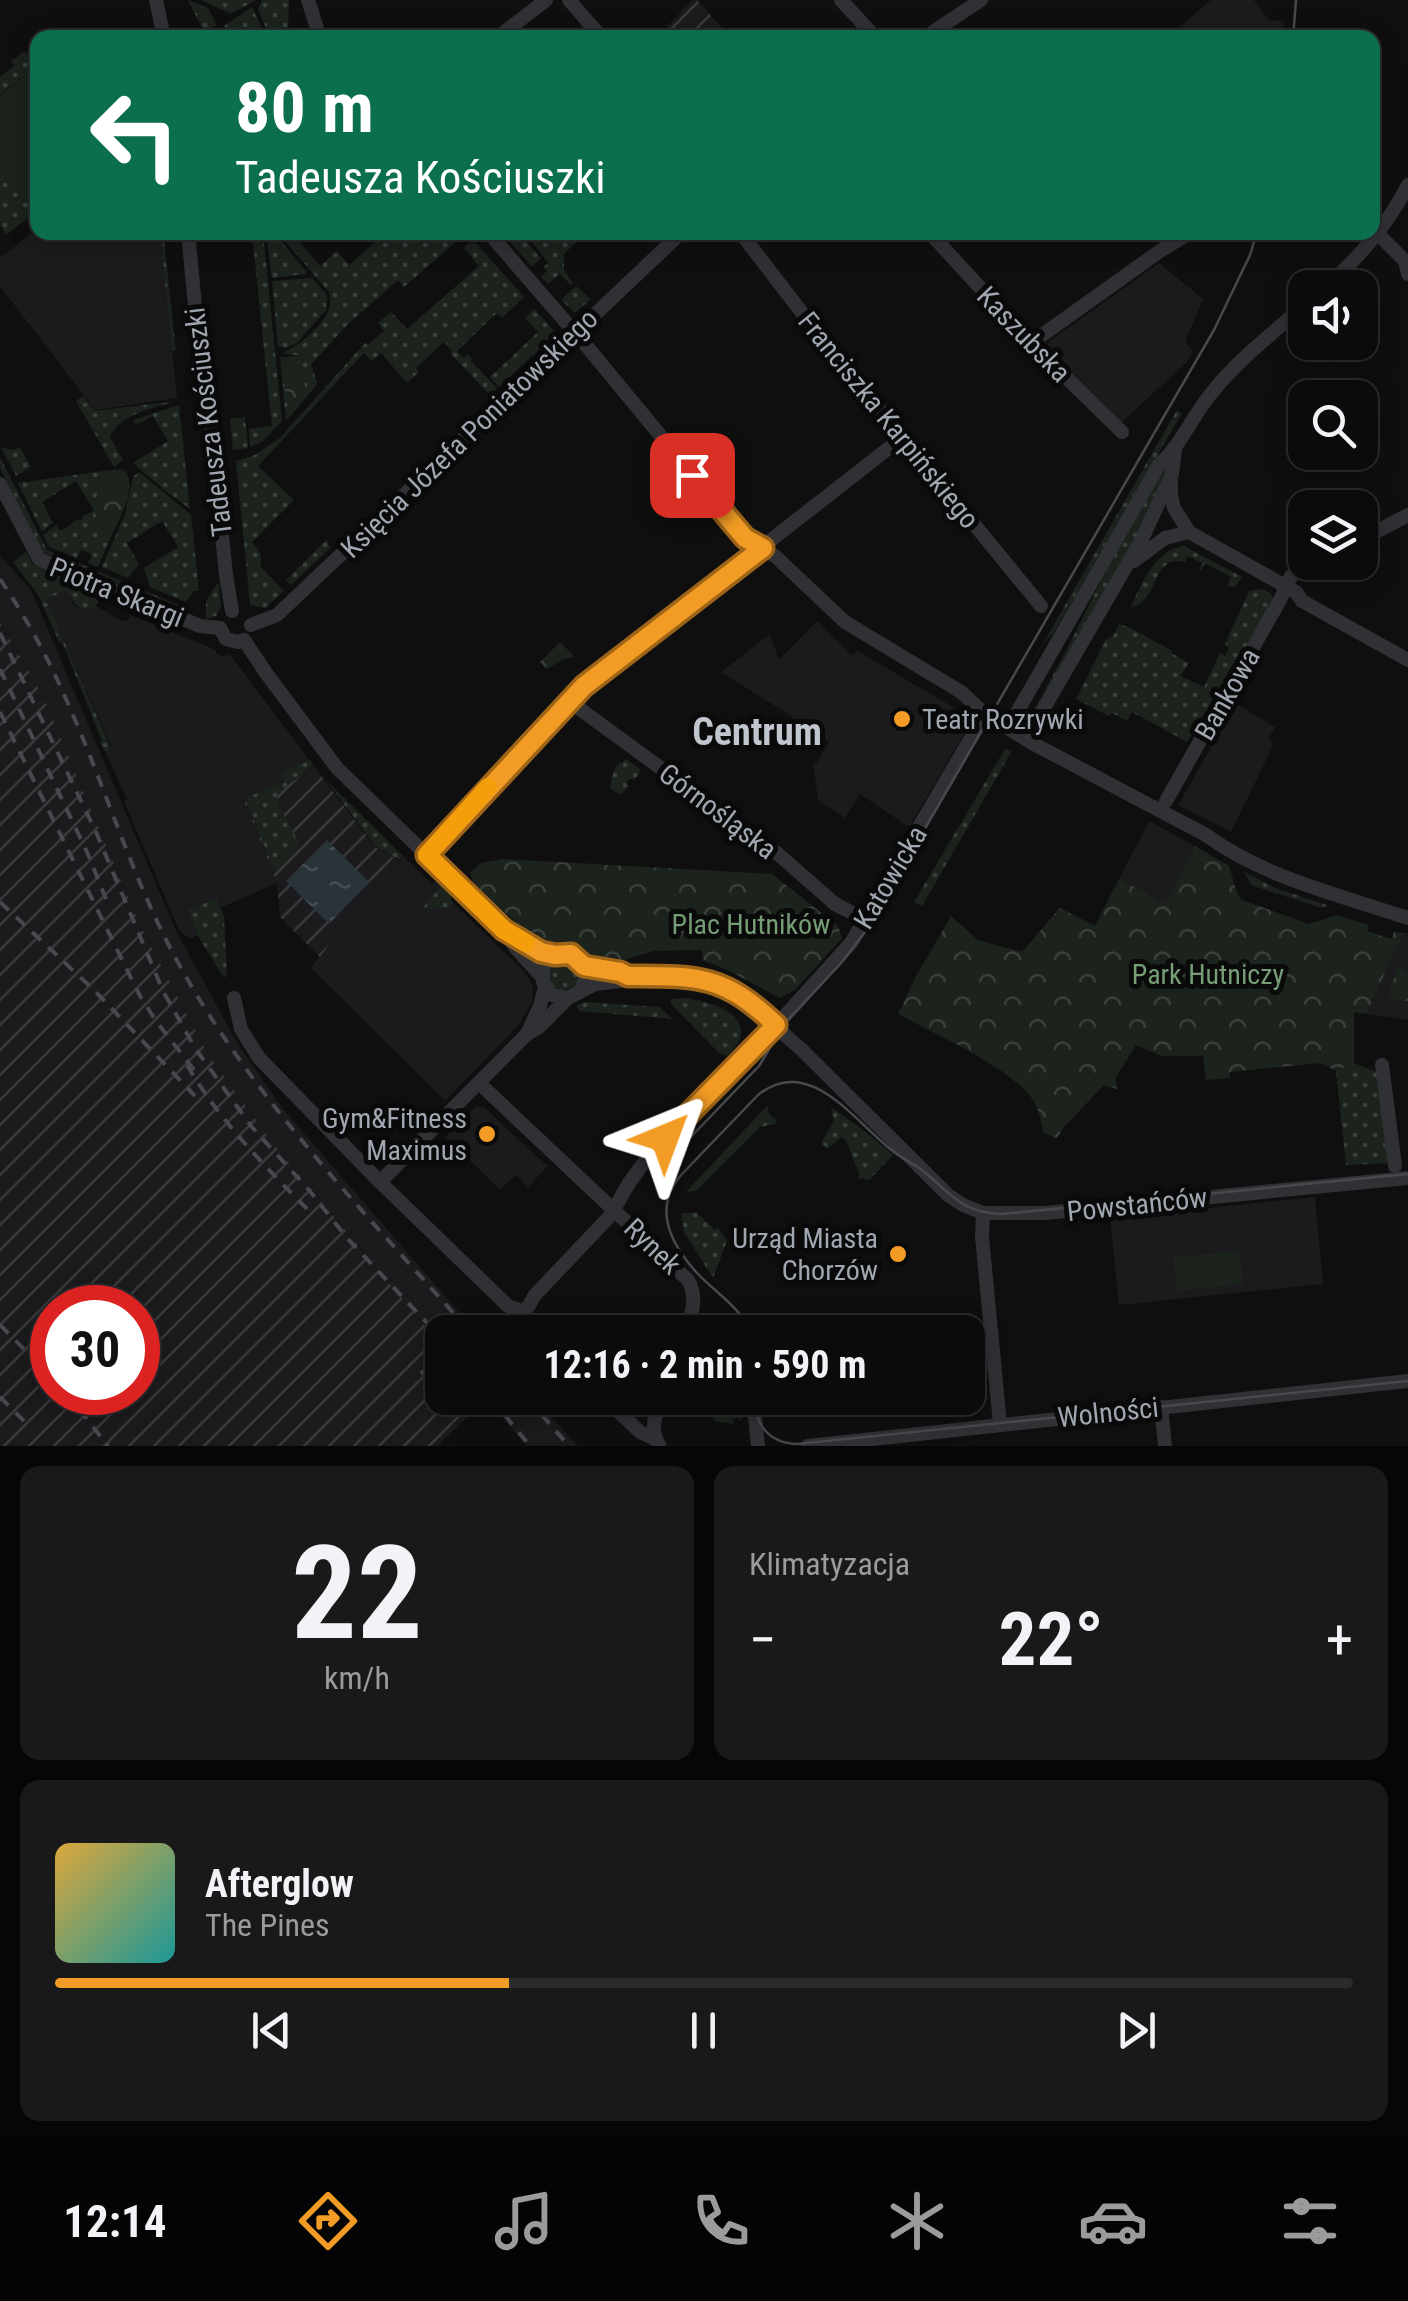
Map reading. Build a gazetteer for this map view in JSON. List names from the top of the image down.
{
  "streets": {
    "street": [
      "Kaszubska",
      "Franciszka Karpińskiego",
      "Tadeusza Kościuszki",
      "Księcia Józefa Poniatowskiego",
      "Piotra Skargi",
      "Bankowa",
      "Górnośląska",
      "Katowicka",
      "Powstańców",
      "Rynek",
      "Wolności"
    ]
  },
  "crossings": [
    ["Tadeusza Kościuszki", "Księcia Józefa Poniatowskiego"],
    ["Tadeusza Kościuszki", "Piotra Skargi"],
    ["Księcia Józefa Poniatowskiego", "Piotra Skargi"],
    ["Górnośląska", "Katowicka"],
    ["Katowicka", "Rynek"]
  ],
  "districts": ["Centrum"],
  "parks": ["Plac Hutników", "Park Hutniczy"],
  "places": ["Teatr Rozrywki", "Gym&Fitness Maximus", "Urząd Miasta Chorzów"],
  "page": {
    "turn": ["80 m", "Tadeusza Kościuszki"],
    "limit": "30",
    "trip": "12:16 · 2 min · 590 m",
    "tile": [
      ["22", "km/h"],
      "Klimatyzacja"
    ],
    "heat": ["−", "22°", "+"],
    "song": ["Afterglow", "The Pines"],
    "tabs": "12:14"
  }
}
